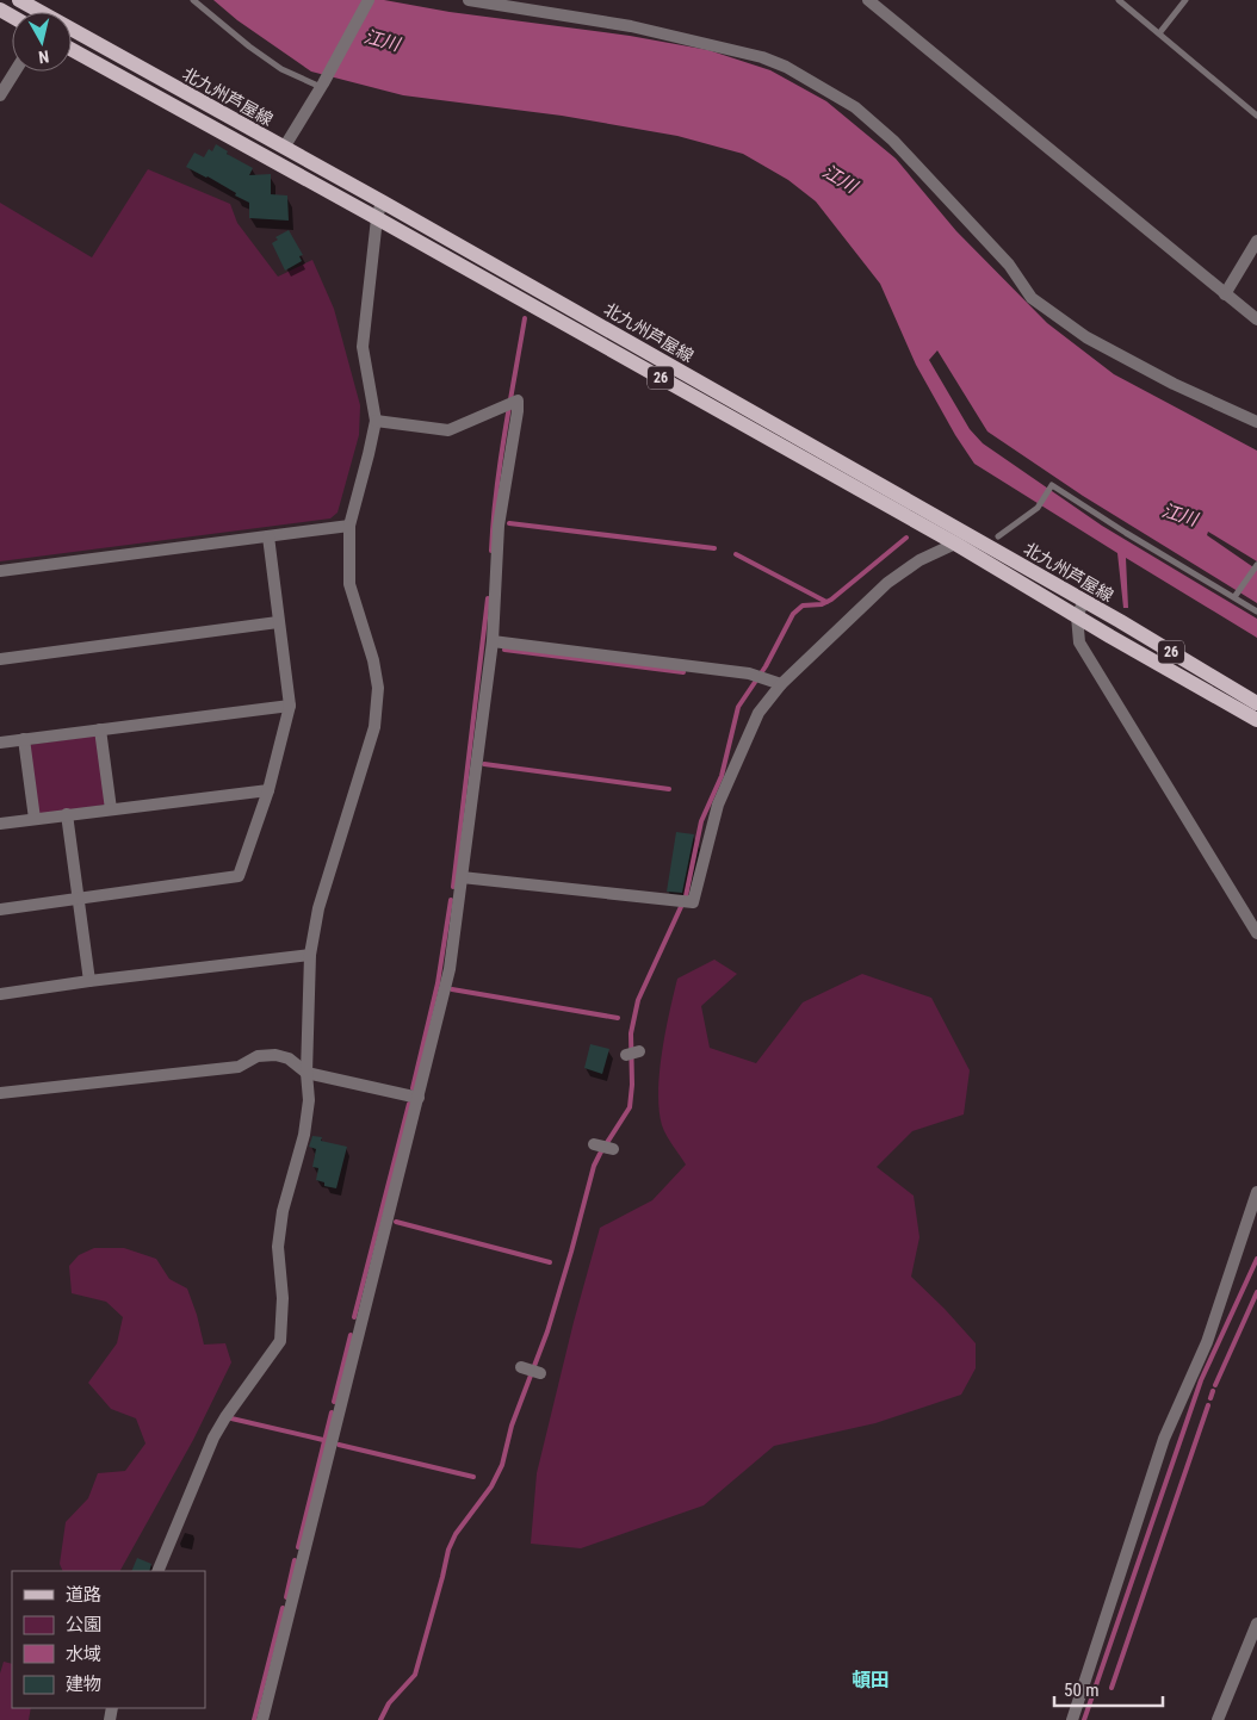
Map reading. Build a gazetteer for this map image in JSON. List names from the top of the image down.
{
  "streets": {
    "main road": ["北九州芦屋線", "26"]
  },
  "districts": ["頓田"],
  "water": ["江川"],
  "legend": [
    "道路",
    "公園",
    "水域",
    "建物"
  ],
  "scale_bar": "50 m",
  "north": "bottom"
}
